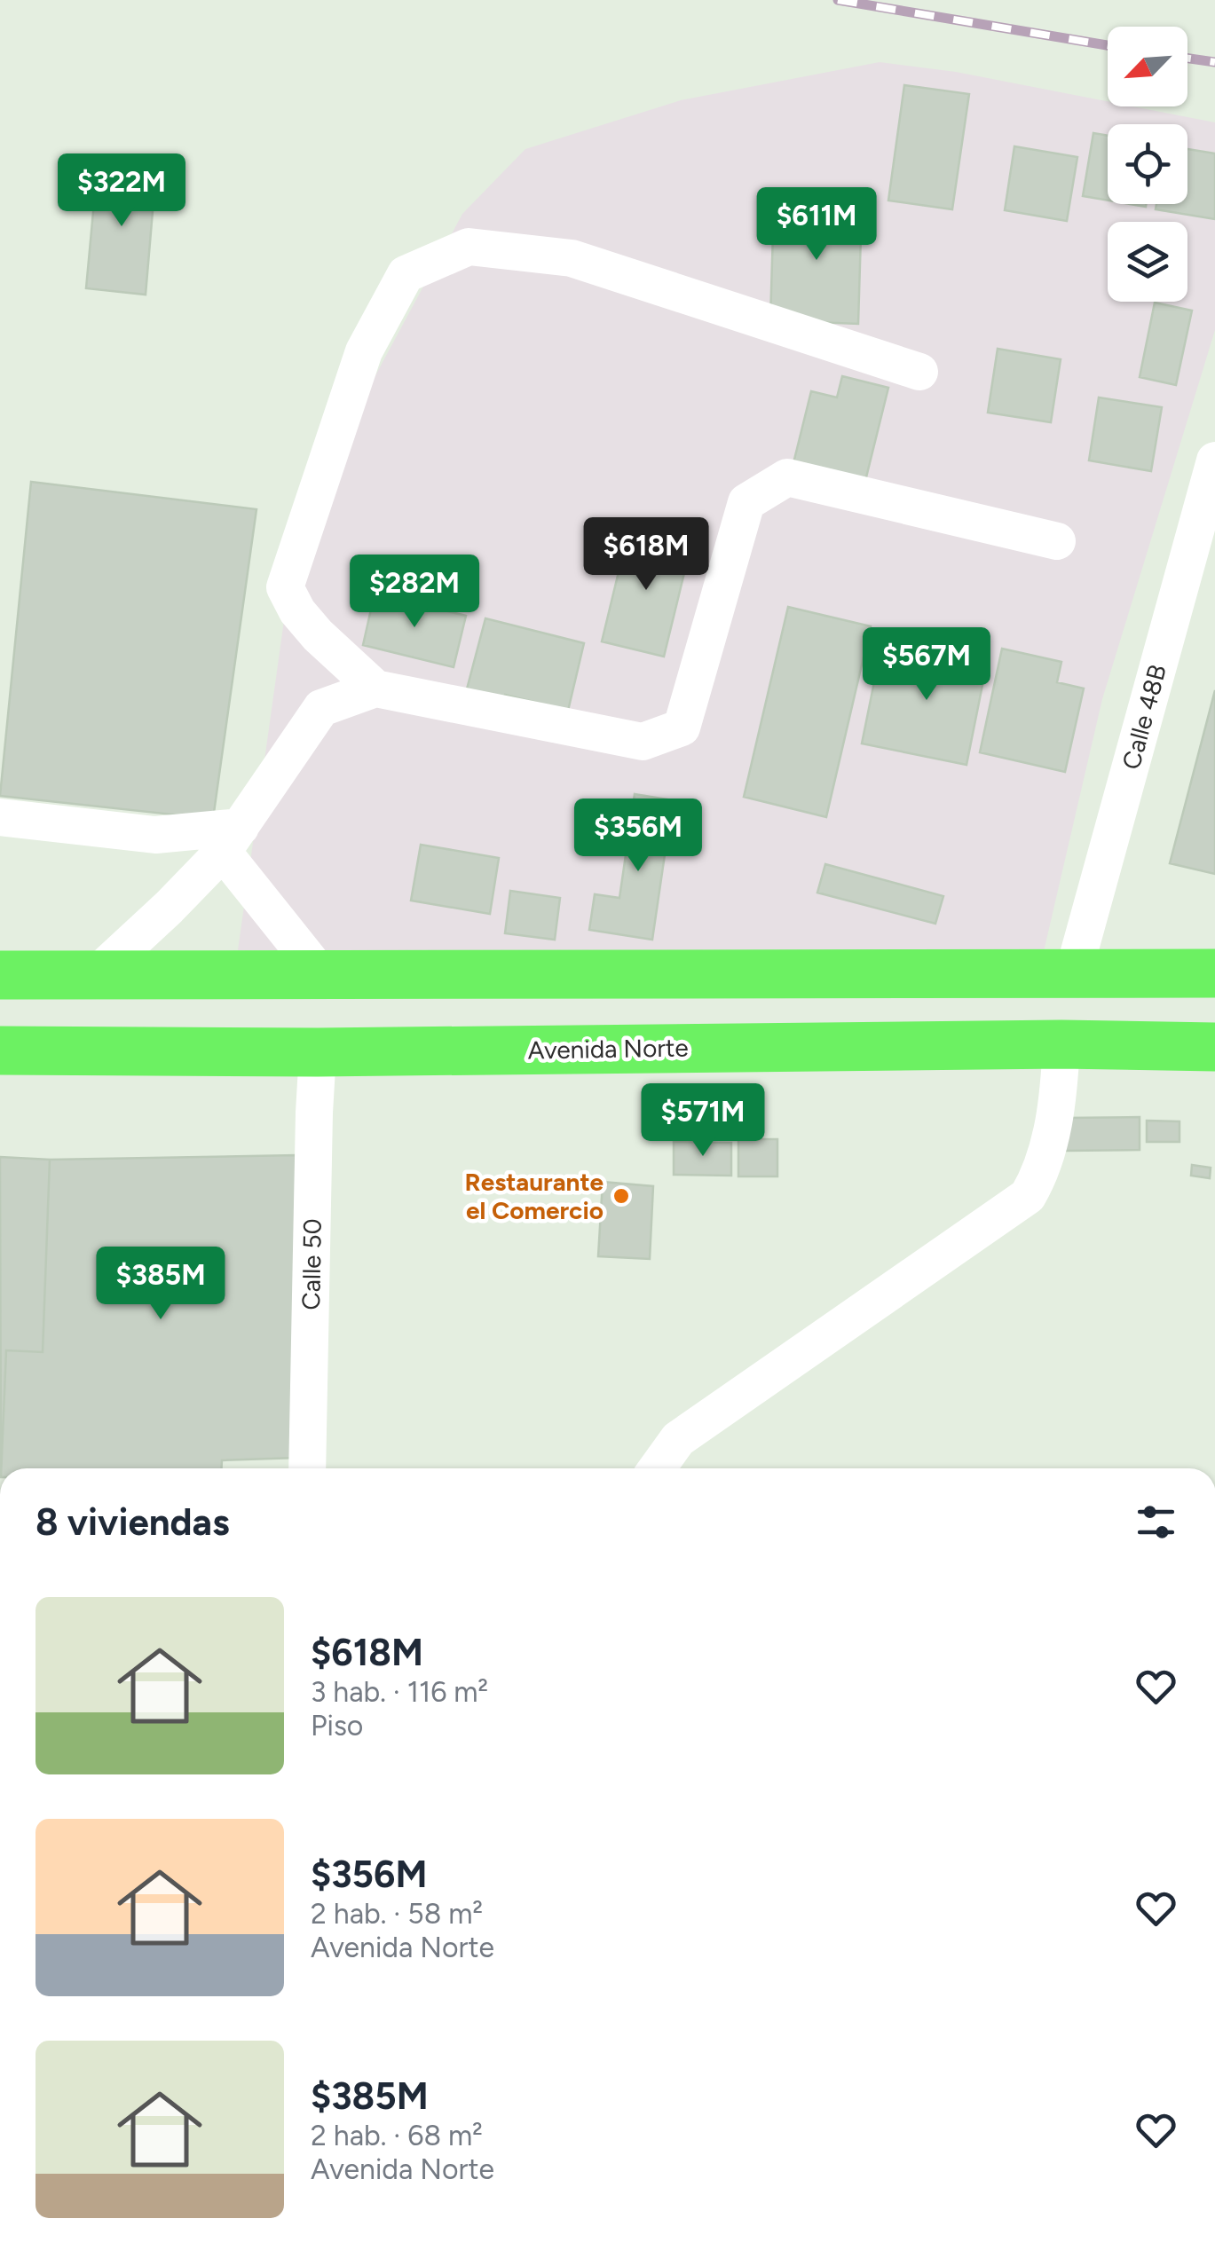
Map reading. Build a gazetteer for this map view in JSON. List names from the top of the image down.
{
  "streets": {
    "main road": ["Avenida Norte"],
    "street": ["Calle 48B", "Calle 50"]
  },
  "crossings": [
    ["Avenida Norte", "Calle 50"]
  ],
  "places": ["Restaurante el Comercio"],
  "north": "bottom left",
  "page": {
    "price": [
      "$322M",
      "$611M",
      "$618M",
      "$282M",
      "$567M",
      "$356M",
      "$571M",
      "$385M"
    ],
    "heading": "8 viviendas",
    "list": [
      {
        "name": "$618M",
        "note": "3 hab. · 116 m² · Piso"
      },
      {
        "name": "$356M",
        "note": "2 hab. · 58 m² · Avenida Norte"
      },
      {
        "name": "$385M",
        "note": "2 hab. · 68 m² · Avenida Norte"
      }
    ]
  }
}
